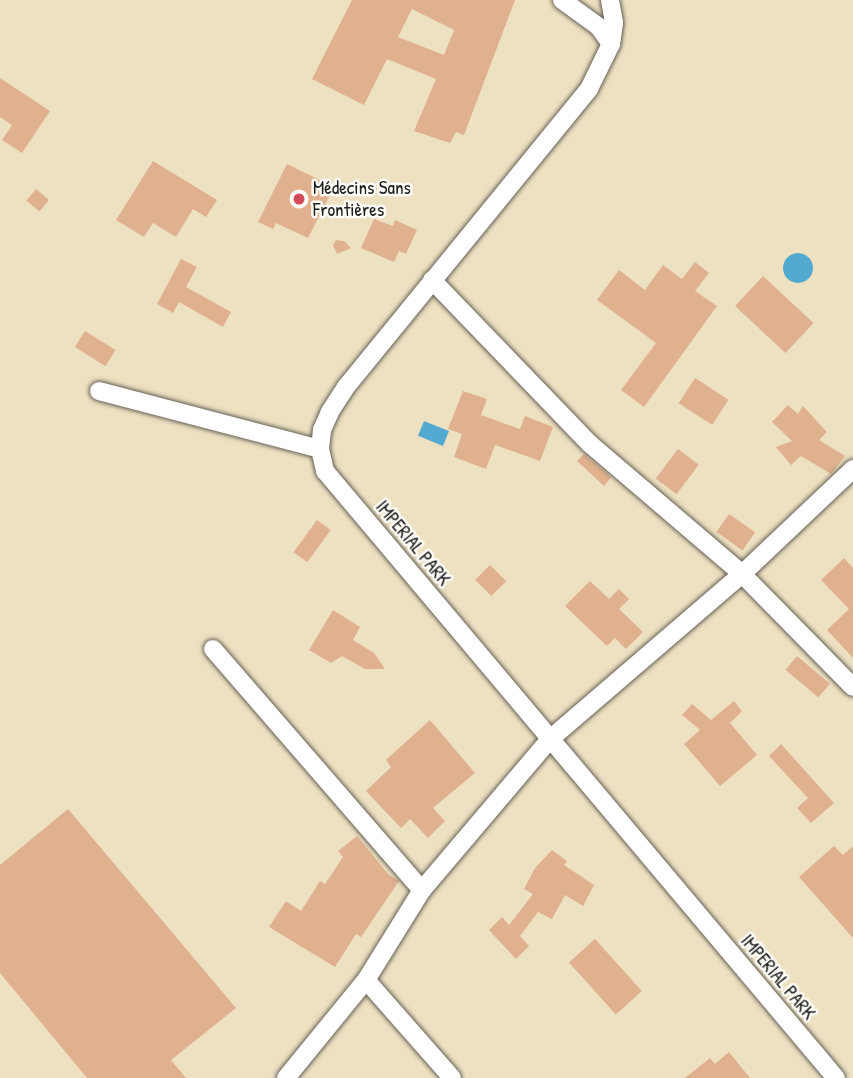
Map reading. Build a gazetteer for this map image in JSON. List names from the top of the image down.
{
  "streets": {
    "street": ["IMPERIAL PARK"]
  },
  "places": ["Médecins Sans Frontières"]
}
